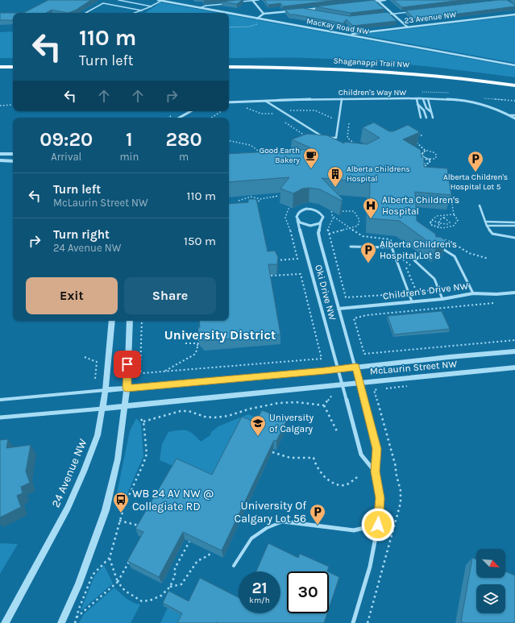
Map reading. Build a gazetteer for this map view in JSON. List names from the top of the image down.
{
  "streets": {
    "main road": ["Shaganappi Trail NW"],
    "street": [
      "23 Avenue NW",
      "MacKay Road NW",
      "Children's Way NW",
      "Children's Drive NW",
      "Oki Drive NW",
      "McLaurin Street NW",
      "24 Avenue NW"
    ]
  },
  "crossings": [
    ["23 Avenue NW", "MacKay Road NW"],
    ["Children's Drive NW", "Oki Drive NW"],
    ["Oki Drive NW", "McLaurin Street NW"],
    ["McLaurin Street NW", "24 Avenue NW"]
  ],
  "districts": ["University District"],
  "places": {
    "cafe": ["Good Earth Bakery"],
    "parking": ["Alberta Children's Hospital Lot 5", "Alberta Children's Hospital Lot 8", "University Of Calgary Lot 56"],
    "building": ["Alberta Childrens Hospital"],
    "hospital": ["Alberta Children's Hospital"],
    "school or university": ["University of Calgary"],
    "bus stop": ["WB 24 AV NW @ Collegiate RD"]
  },
  "north": "bottom right",
  "page": {
    "turn": ["110 m", "Turn left"],
    "eta": [
      "09:20",
      "Arrival",
      "1",
      "min",
      "280",
      "m"
    ],
    "list": [
      {
        "name": "Turn left",
        "note": "McLaurin Street NW",
        "value": "110 m"
      },
      {
        "name": "Turn right",
        "note": "24 Avenue NW",
        "value": "150 m"
      }
    ],
    "buttons": ["Exit", "Share"],
    "speed": "21 km/h",
    "limit": "30"
  }
}
